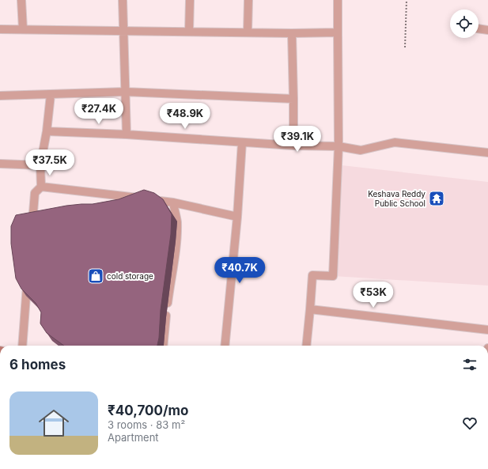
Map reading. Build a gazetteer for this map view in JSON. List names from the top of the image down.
{
  "places": {
    "temple": ["Keshava Reddy Public School"],
    "shop": ["cold storage"]
  },
  "page": {
    "price": [
      "₹27.4K",
      "₹48.9K",
      "₹39.1K",
      "₹37.5K",
      "₹40.7K",
      "₹53K"
    ],
    "heading": "6 homes",
    "list": [
      {
        "name": "₹40,700/mo",
        "note": "3 rooms · 83 m² · Apartment"
      }
    ]
  }
}
